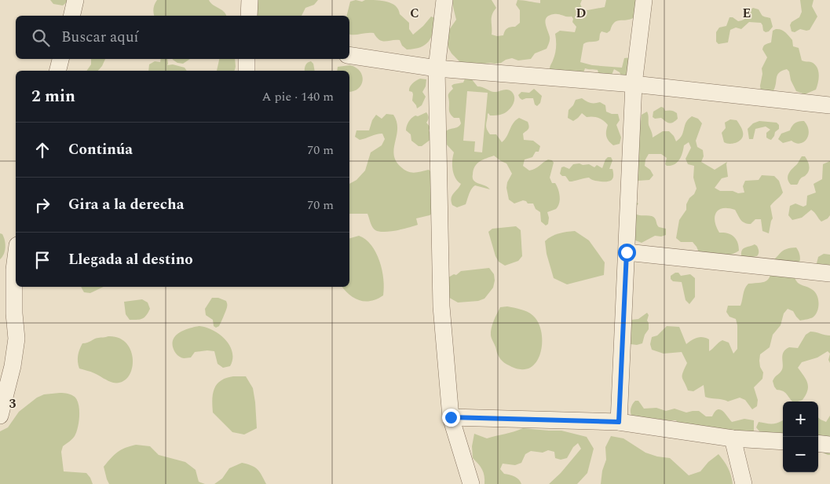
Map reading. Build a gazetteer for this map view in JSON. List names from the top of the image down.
{
  "page": {
    "search": "Buscar aquí",
    "heading": ["2 min", "A pie · 140 m"],
    "list": [
      ["Continúa", "70 m"],
      ["Gira a la derecha", "70 m"],
      "Llegada al destino"
    ],
    "map_buttons": ["+", "−"]
  },
  "grid": {
    "columns": ["C", "D", "E"],
    "rows": ["3"]
  }
}
